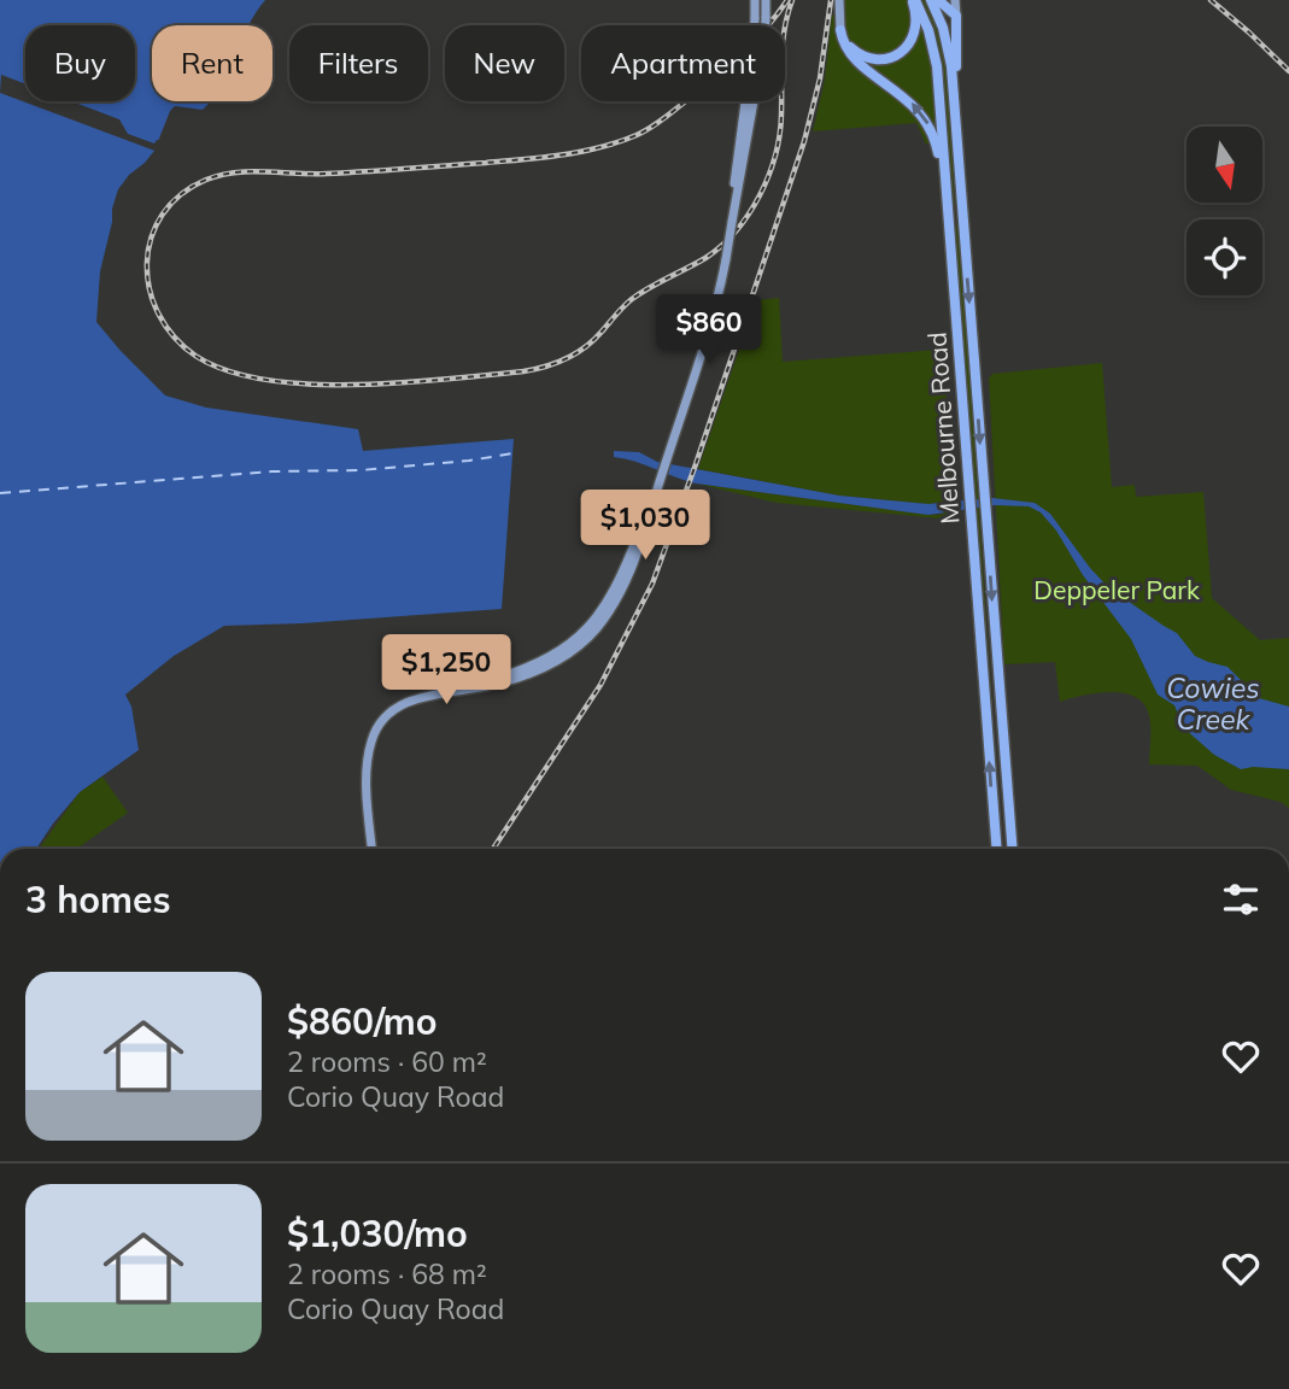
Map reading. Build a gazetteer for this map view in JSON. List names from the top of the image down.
{
  "streets": {
    "highway": ["Melbourne Road"]
  },
  "water": ["Cowies Creek"],
  "parks": ["Deppeler Park"],
  "north": "bottom",
  "page": {
    "chip": [
      "Buy",
      "Rent",
      "Filters",
      "New",
      "Apartment"
    ],
    "price": ["$860", "$1,030", "$1,250"],
    "heading": "3 homes",
    "list": [
      {
        "name": "$860/mo",
        "note": "2 rooms · 60 m² · Corio Quay Road"
      },
      {
        "name": "$1,030/mo",
        "note": "2 rooms · 68 m² · Corio Quay Road"
      }
    ]
  }
}
